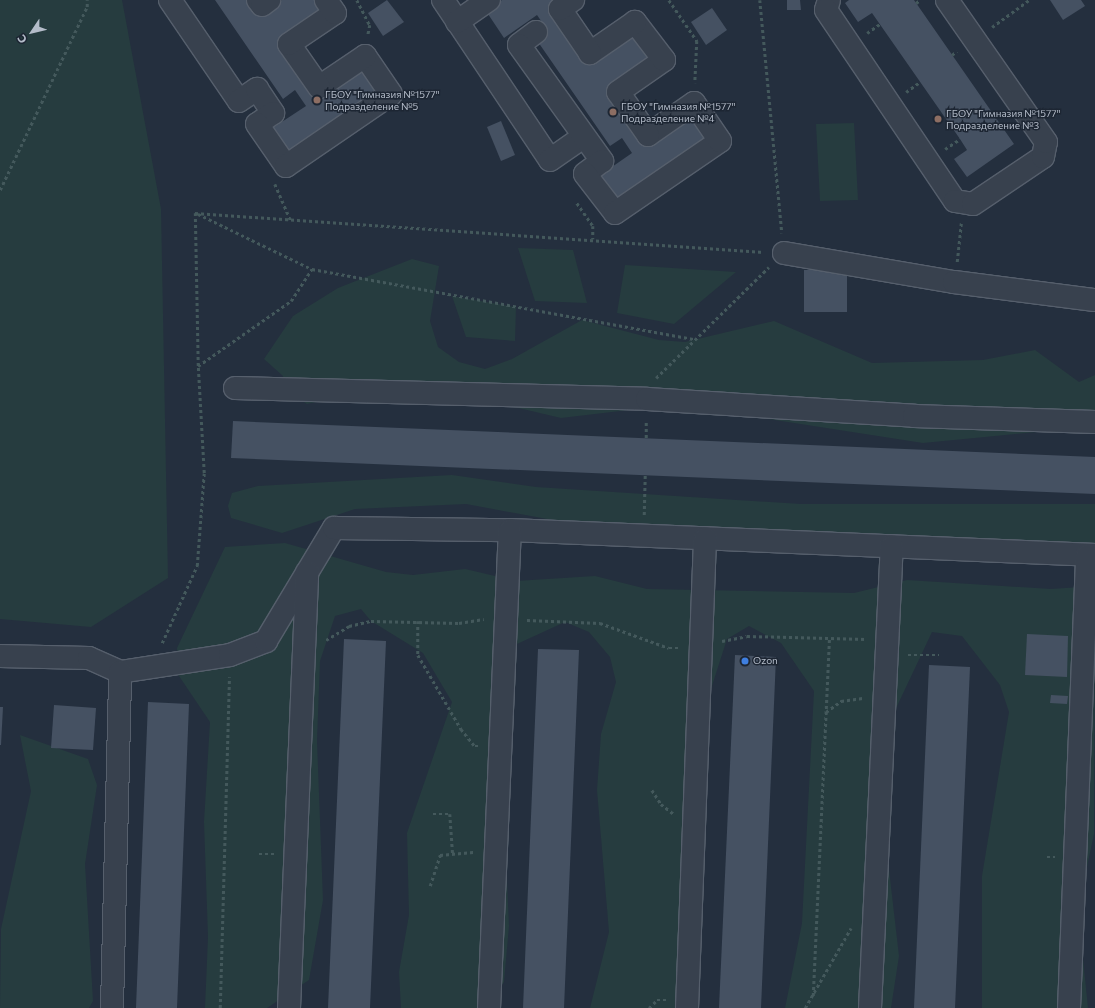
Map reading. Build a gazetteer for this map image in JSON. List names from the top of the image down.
{
  "places": [
    "ГБОУ \"Гимназия №1577\" Подразделение №5",
    "ГБОУ \"Гимназия №1577\" Подразделение №4",
    "ГБОУ \"Гимназия №1577\" Подразделение №3",
    "Ozon"
  ],
  "north": "bottom left"
}
